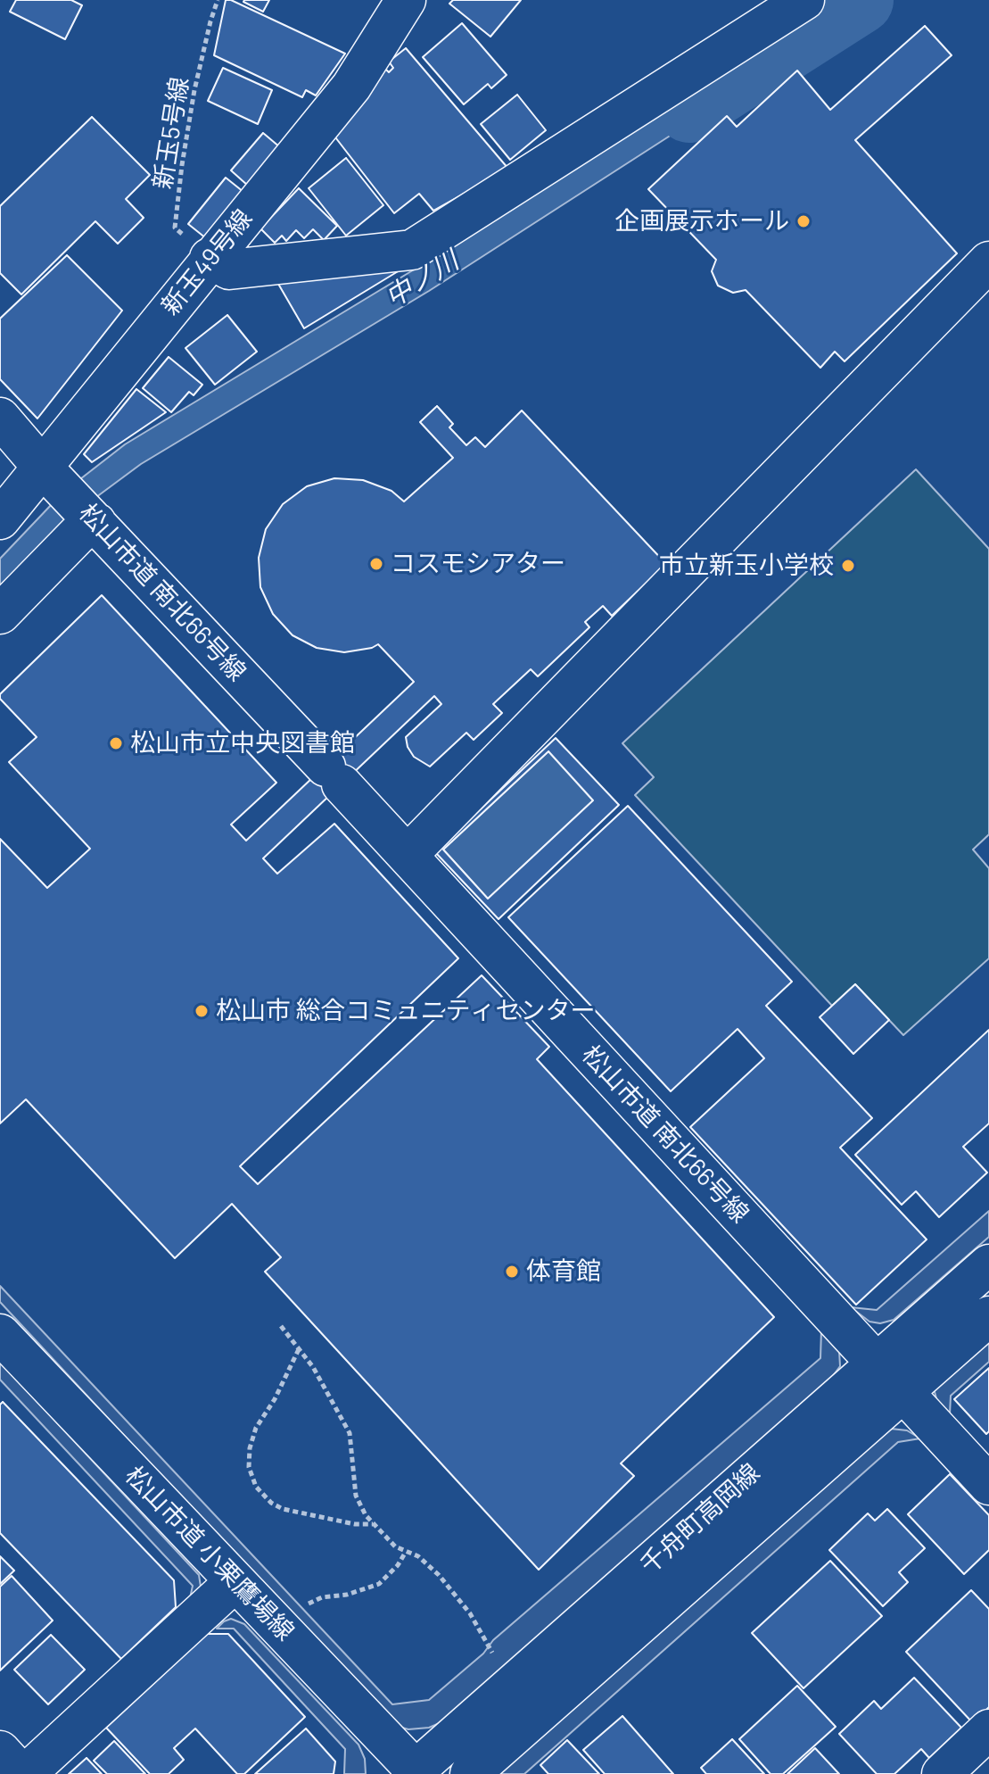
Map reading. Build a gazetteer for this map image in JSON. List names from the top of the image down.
{
  "streets": {
    "street": [
      "新玉49号線",
      "松山市道 南北66号線",
      "千舟町高岡線",
      "松山市道 小栗鷹場線"
    ],
    "path": ["新玉5号線"]
  },
  "crossings": [
    ["新玉5号線", "新玉49号線"],
    ["新玉49号線", "松山市道 南北66号線"],
    ["松山市道 南北66号線", "千舟町高岡線"],
    ["千舟町高岡線", "松山市道 小栗鷹場線"]
  ],
  "water": ["中ノ川"],
  "places": [
    "企画展示ホール",
    "コスモシアター",
    "市立新玉小学校",
    "松山市立中央図書館",
    "松山市 総合コミュニティセンター",
    "体育館"
  ]
}
